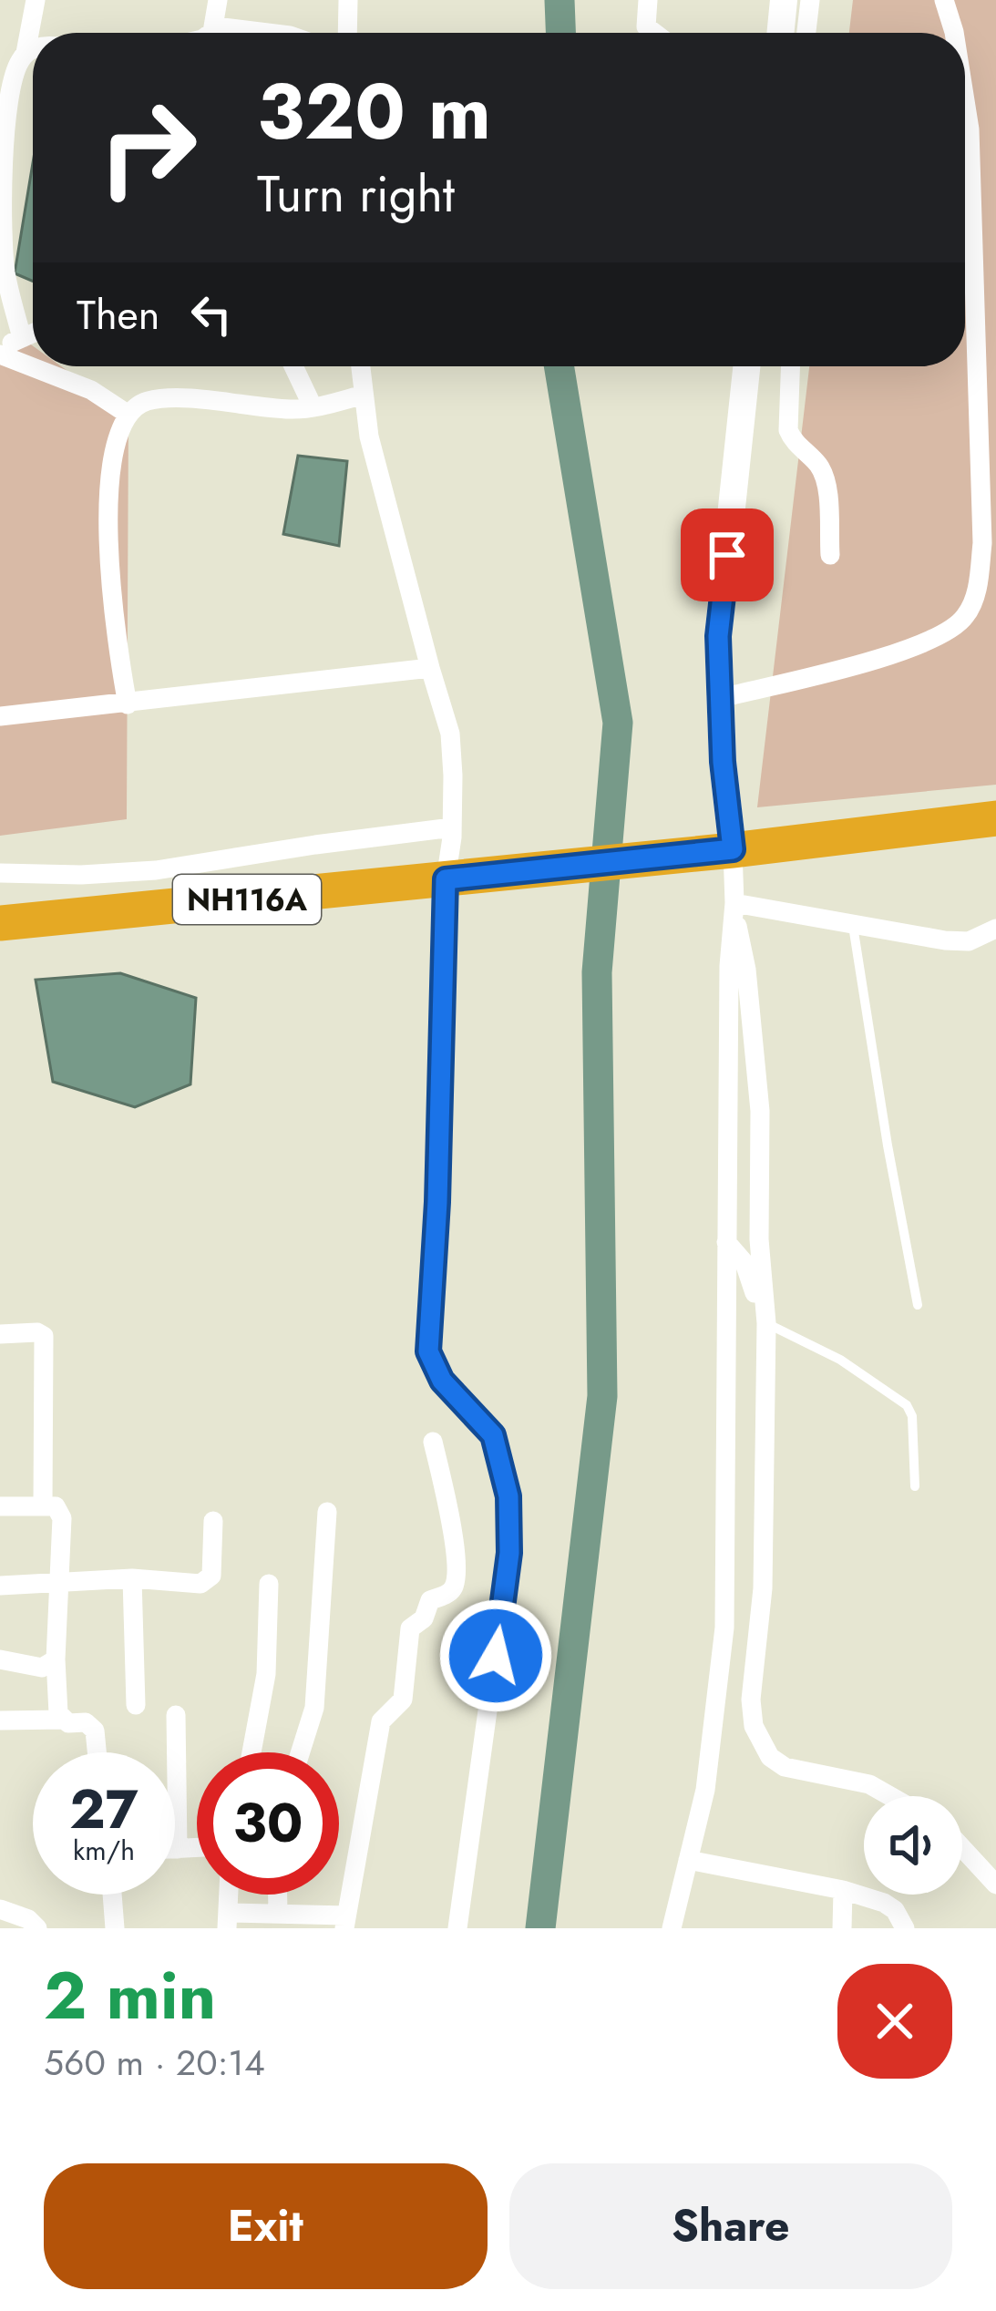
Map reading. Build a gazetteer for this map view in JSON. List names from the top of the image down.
{
  "streets": {
    "highway": ["NH116A"]
  },
  "page": {
    "turn": ["320 m", "Turn right"],
    "then": "Then",
    "speed": "27 km/h",
    "limit": "30",
    "heading": ["2 min", "560 m · 20:14"],
    "buttons": ["Exit", "Share"]
  }
}
